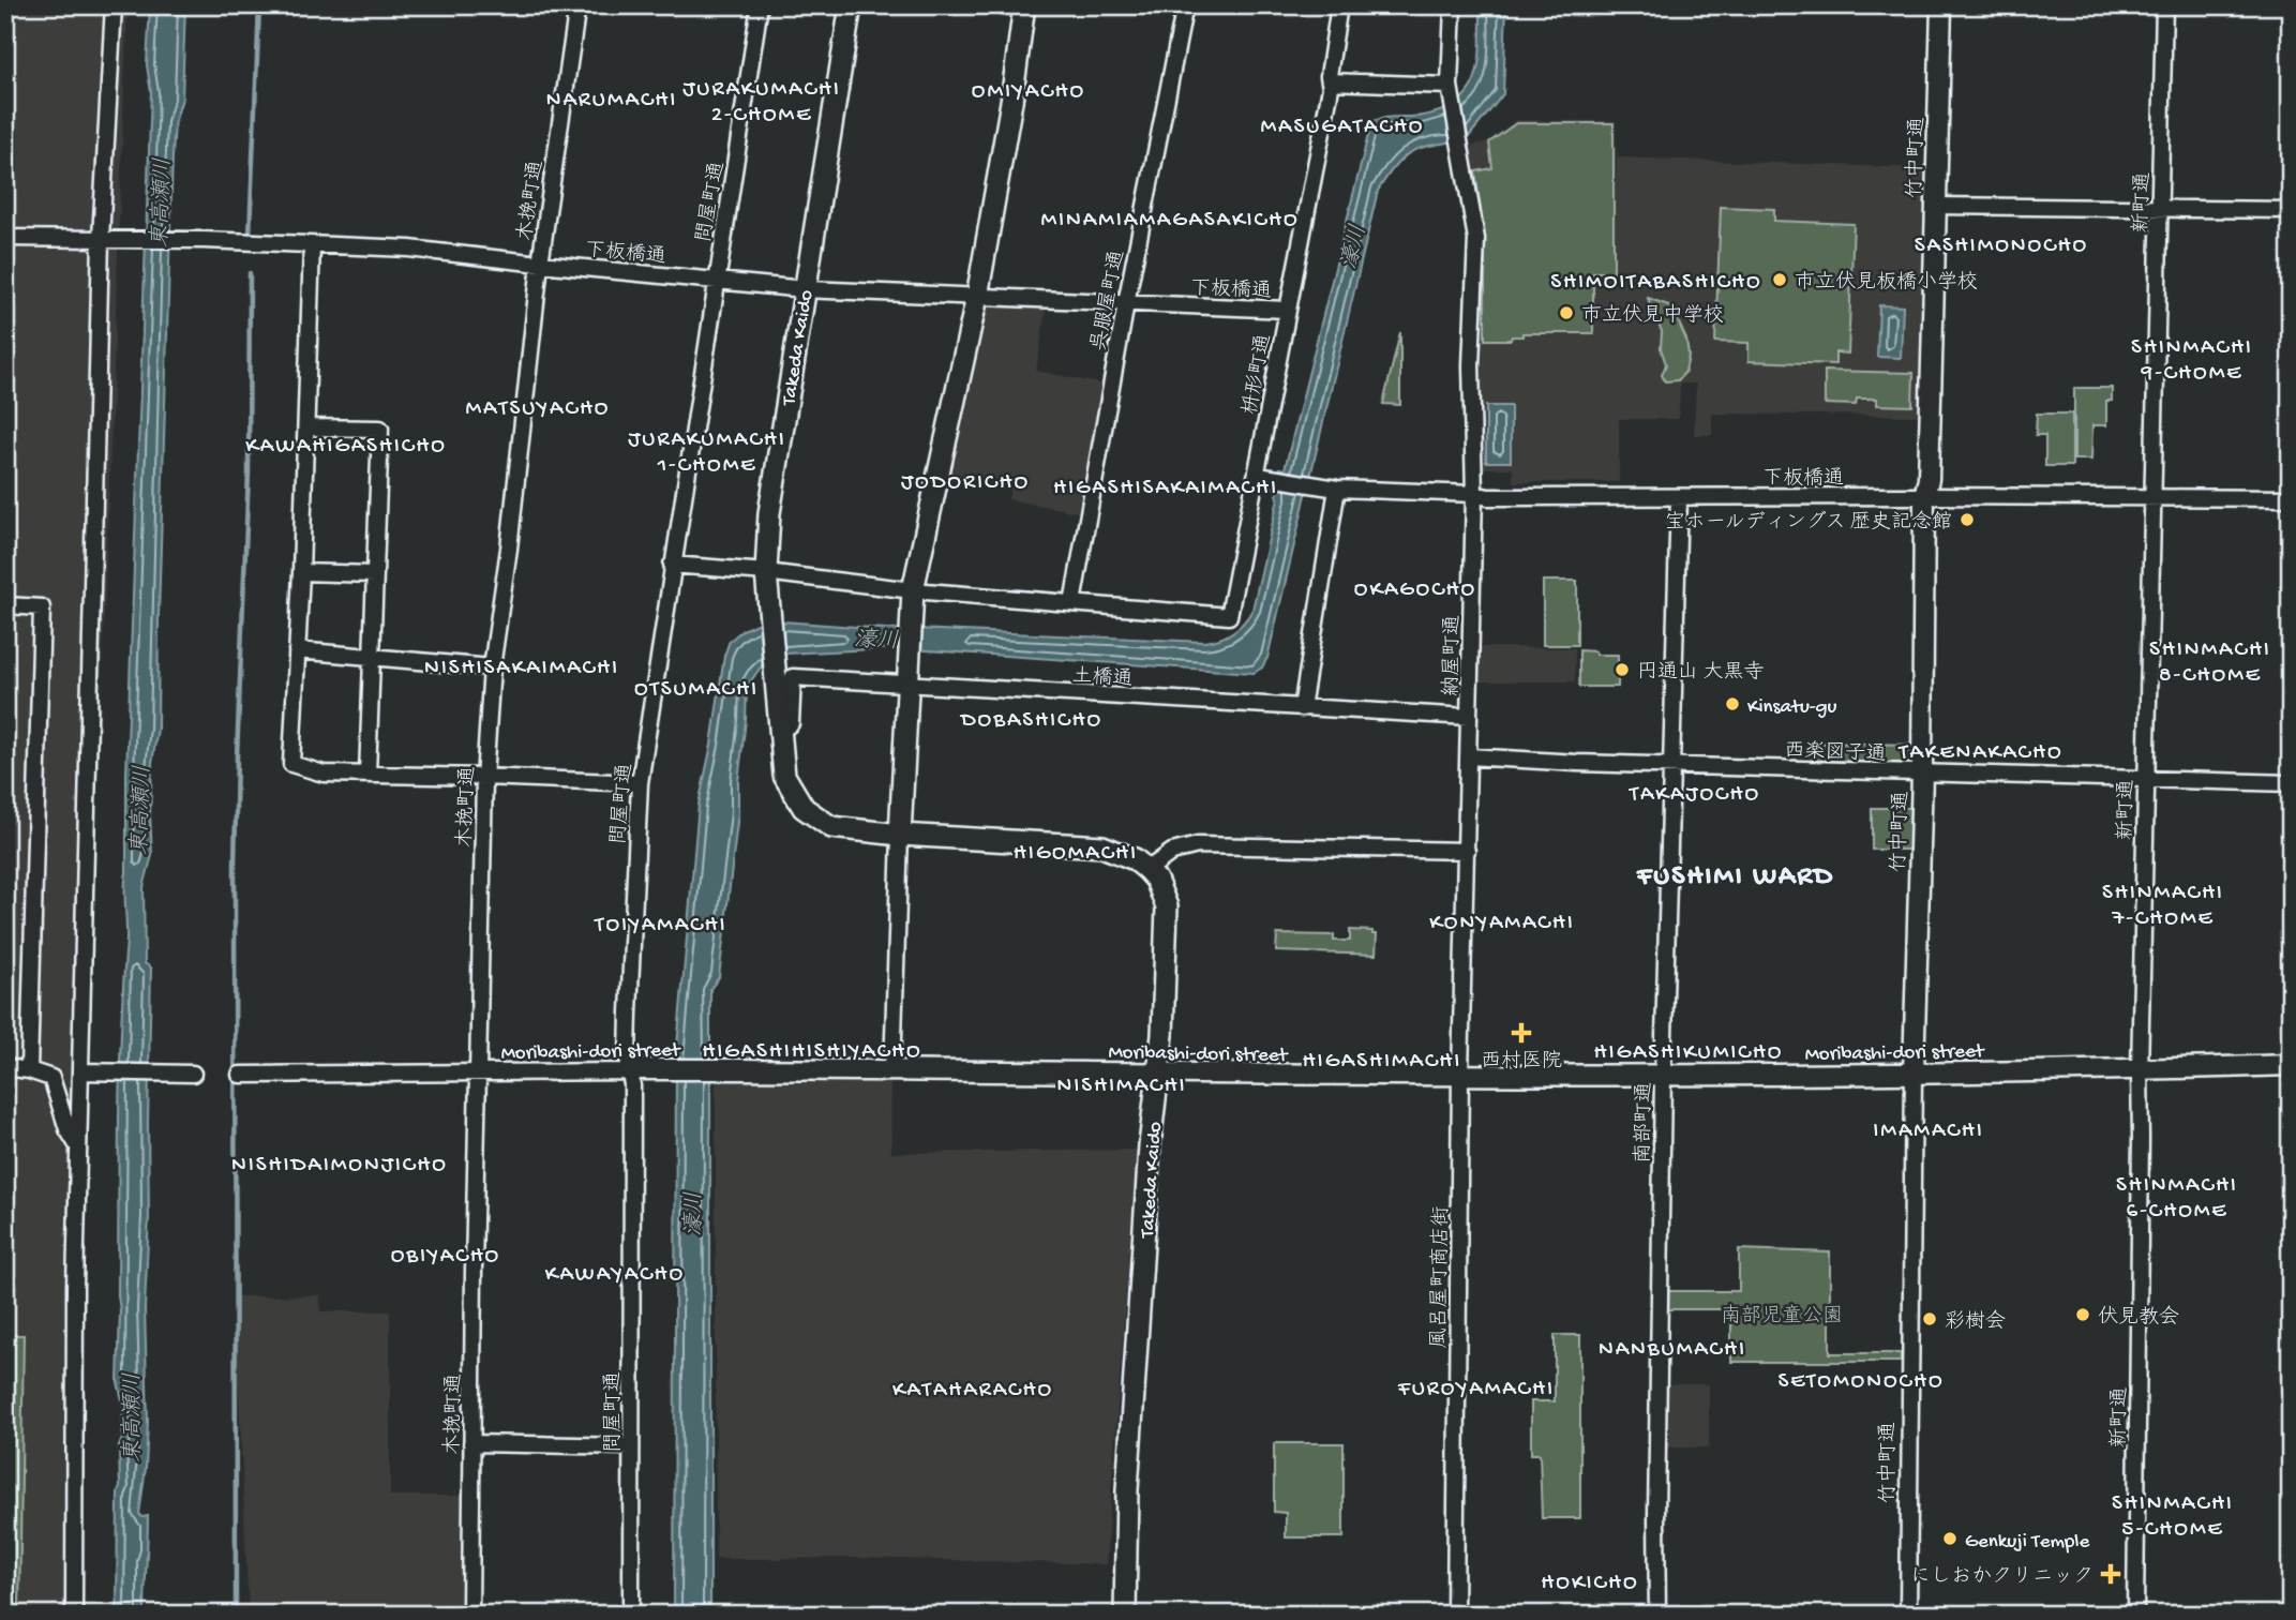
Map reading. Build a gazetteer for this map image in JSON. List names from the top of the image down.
{
  "streets": {
    "main road": ["Takeda Kaido"],
    "street": [
      "竹中町通",
      "木挽町通",
      "問屋町通",
      "新町通",
      "下板橋通",
      "呉服屋町通",
      "枡形町通",
      "納屋町通",
      "土橋通",
      "西楽図子通",
      "Moribashi-dori street",
      "南部町通",
      "風呂屋町商店街"
    ]
  },
  "crossings": [
    ["竹中町通", "下板橋通"],
    ["竹中町通", "西楽図子通"],
    ["竹中町通", "Moribashi-dori street"],
    ["木挽町通", "下板橋通"],
    ["木挽町通", "Moribashi-dori street"],
    ["問屋町通", "下板橋通"],
    ["問屋町通", "Moribashi-dori street"],
    ["新町通", "下板橋通"],
    ["新町通", "西楽図子通"],
    ["新町通", "Moribashi-dori street"],
    ["下板橋通", "呉服屋町通"],
    ["下板橋通", "Takeda Kaido"],
    ["下板橋通", "枡形町通"],
    ["下板橋通", "納屋町通"],
    ["下板橋通", "南部町通"],
    ["呉服屋町通", "枡形町通"],
    ["Takeda Kaido", "土橋通"],
    ["Takeda Kaido", "Moribashi-dori street"],
    ["納屋町通", "土橋通"],
    ["納屋町通", "西楽図子通"],
    ["納屋町通", "Moribashi-dori street"],
    ["納屋町通", "風呂屋町商店街"],
    ["西楽図子通", "南部町通"],
    ["Moribashi-dori street", "南部町通"],
    ["Moribashi-dori street", "風呂屋町商店街"]
  ],
  "districts": [
    "JURAKUMACHI 2-CHOME",
    "OMIYACHO",
    "NARUMACHI",
    "MASUGATACHO",
    "MINAMIAMAGASAKICHO",
    "SASHIMONOCHO",
    "SHIMOITABASHICHO",
    "SHINMACHI 9-CHOME",
    "MATSUYACHO",
    "JURAKUMACHI 1-CHOME",
    "KAWAHIGASHICHO",
    "JODORICHO",
    "HIGASHISAKAIMACHI",
    "OKAGOCHO",
    "SHINMACHI 8-CHOME",
    "NISHISAKAIMACHI",
    "OTSUMACHI",
    "DOBASHICHO",
    "TAKENAKACHO",
    "TAKAJOCHO",
    "HIGOMACHI",
    "FUSHIMI WARD",
    "SHINMACHI 7-CHOME",
    "KONYAMACHI",
    "TOIYAMACHI",
    "HIGASHIHISHIYACHO",
    "HIGASHIKUMICHO",
    "HIGASHIMACHI",
    "NISHIMACHI",
    "IMAMACHI",
    "NISHIDAIMONJICHO",
    "SHINMACHI 6-CHOME",
    "OBIYACHO",
    "KAWAYACHO",
    "NANBUMACHI",
    "SETOMONOCHO",
    "FUROYAMACHI",
    "KATAHARACHO",
    "SHINMACHI 5-CHOME",
    "HOKICHO"
  ],
  "water": ["東高瀬川", "濠川"],
  "parks": ["南部児童公園"],
  "places": {
    "other": [
      "市立伏見板橋小学校",
      "市立伏見中学校",
      "宝ホールディングス 歴史記念館",
      "円通山 大黒寺",
      "Kinsatu-gu",
      "伏見教会",
      "彩樹会",
      "Genkuji Temple"
    ],
    "health": ["西村医院", "にしおかクリニック"]
  }
}
